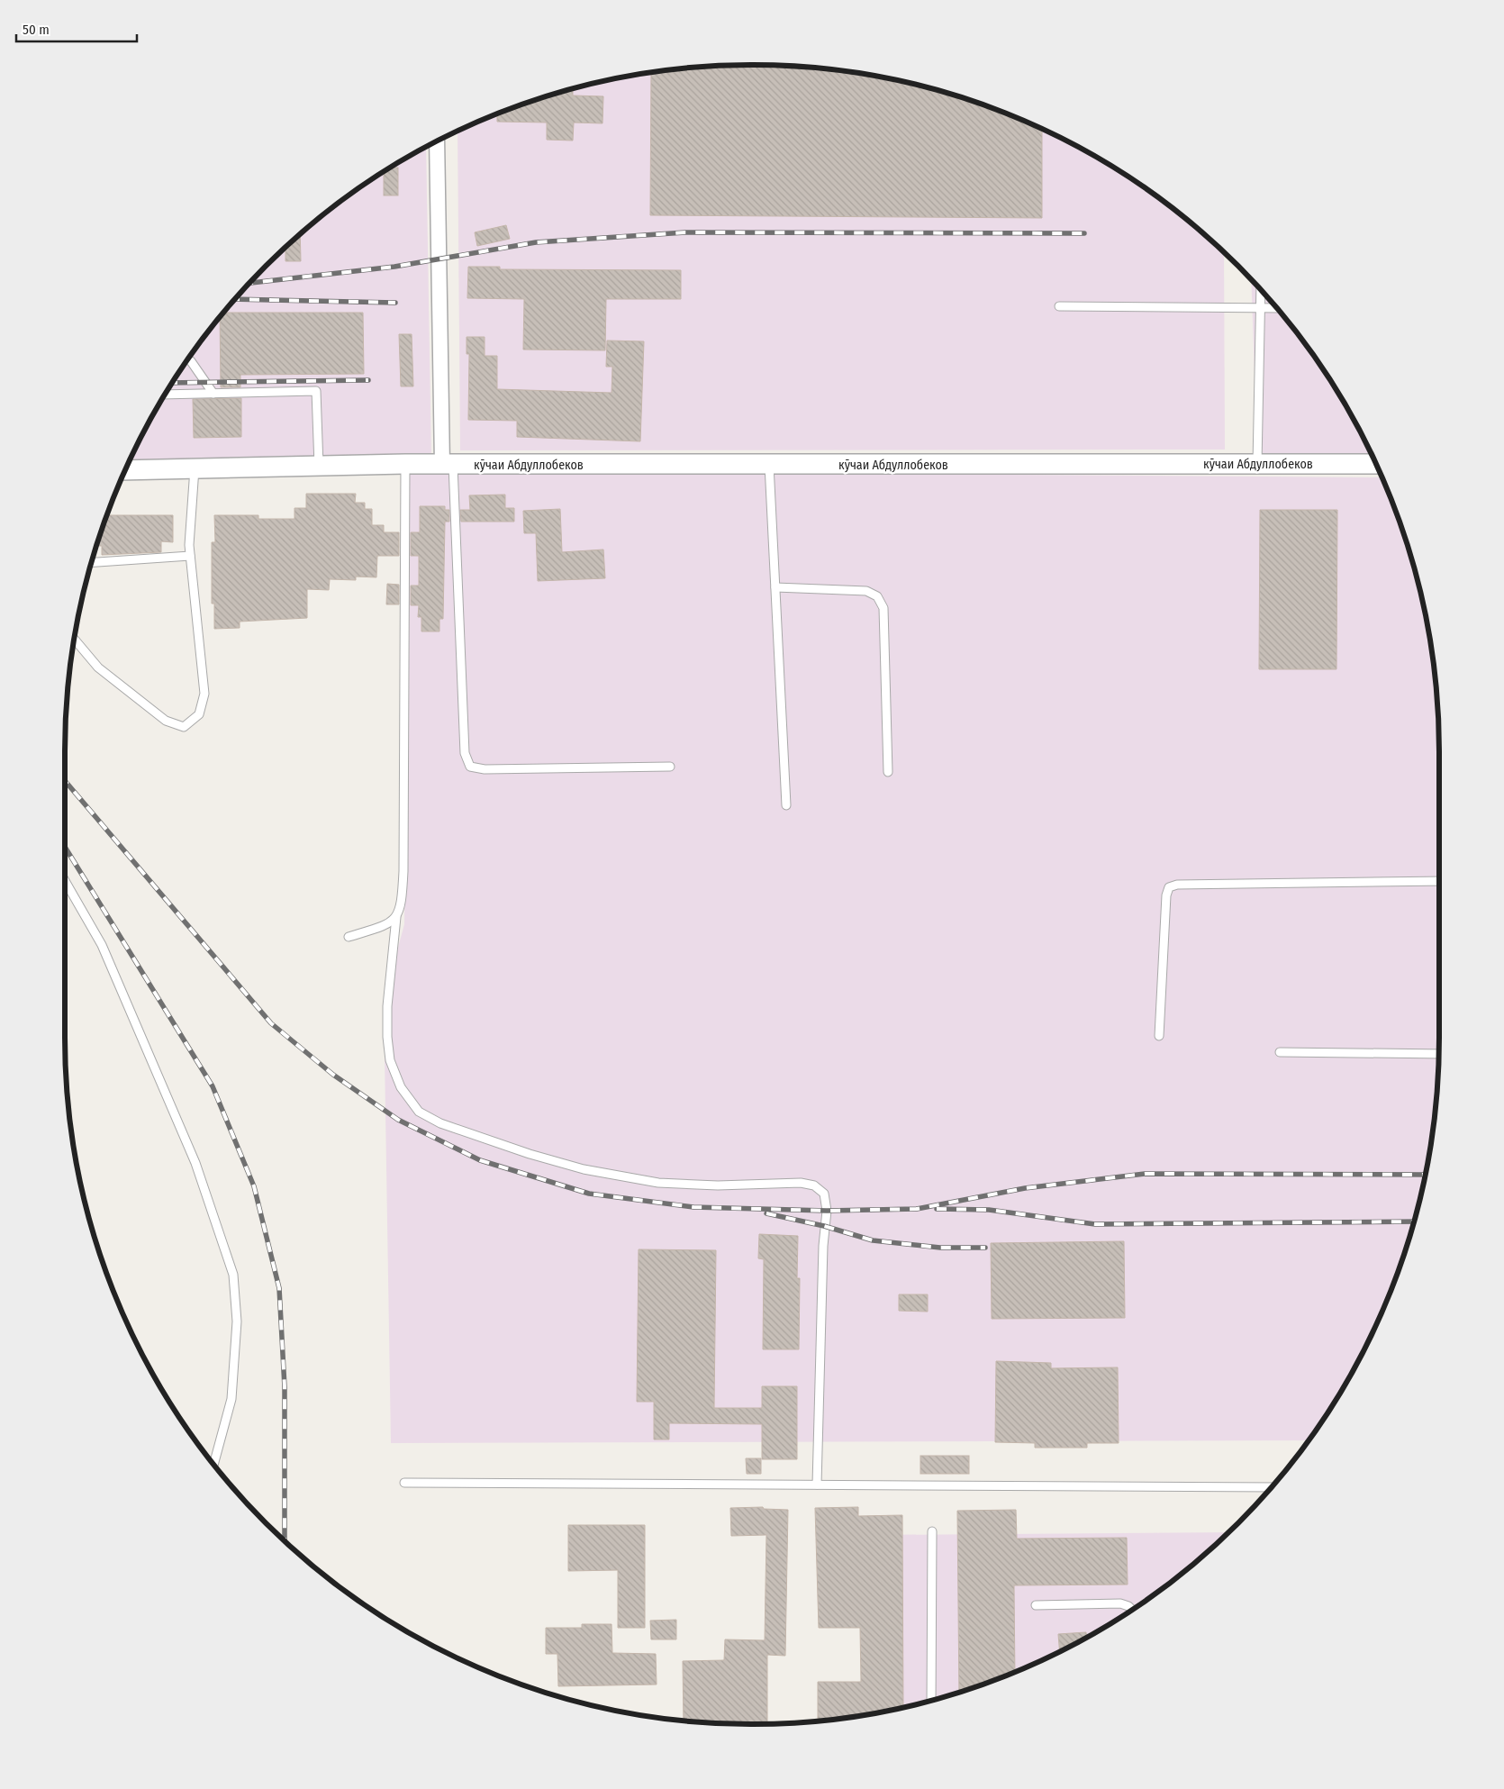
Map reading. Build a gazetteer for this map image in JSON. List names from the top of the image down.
{
  "streets": {
    "street": ["кӯчаи Абдуллобеков"]
  },
  "scale_bar": "50 m"
}
